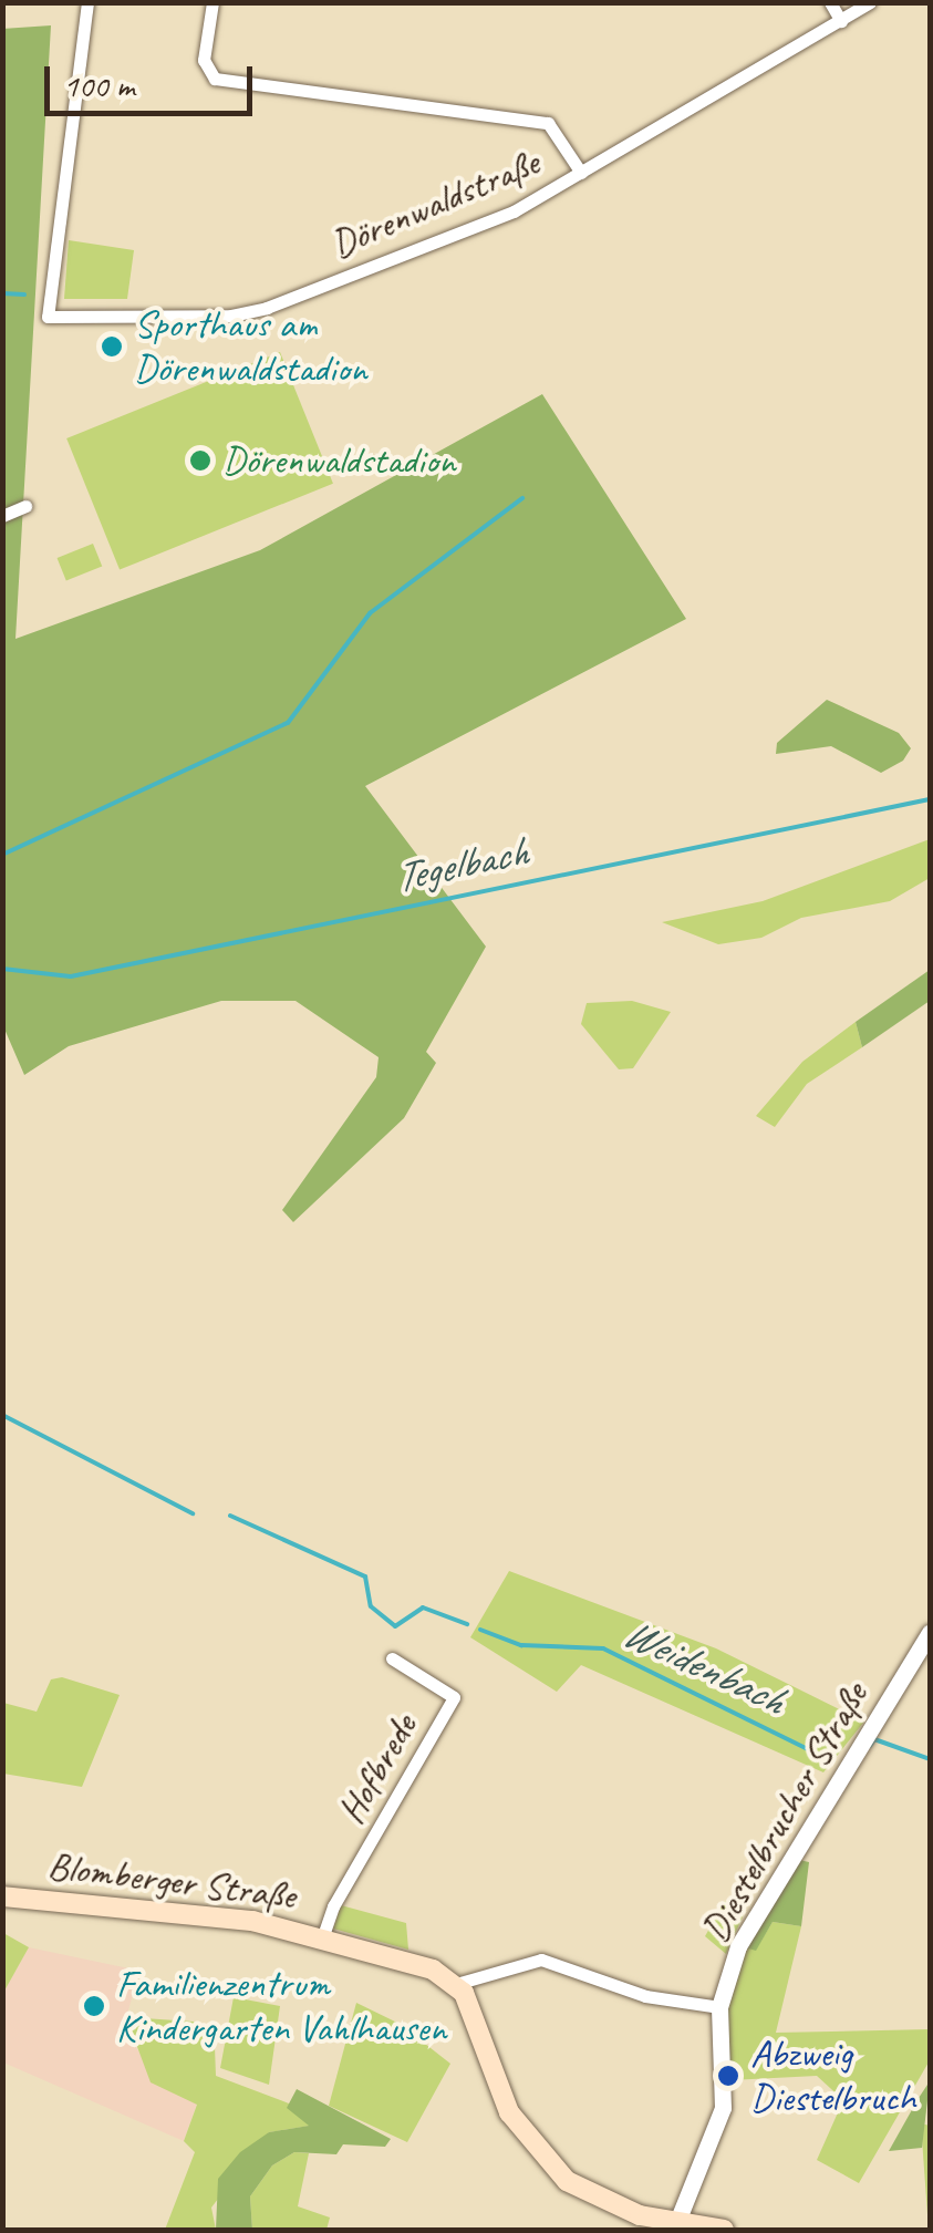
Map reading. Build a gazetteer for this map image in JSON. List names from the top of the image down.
{
  "streets": {
    "main road": ["Blomberger Straße"],
    "street": ["Dörenwaldstraße", "Hofbrede", "Diestelbrucher Straße"]
  },
  "crossings": [
    ["Hofbrede", "Blomberger Straße"]
  ],
  "water": ["Tegelbach", "Weidenbach"],
  "places": [
    "Sporthaus am Dörenwaldstadion",
    "Dörenwaldstadion",
    "Familienzentrum Kindergarten Vahlhausen",
    "Abzweig Diestelbruch"
  ],
  "scale_bar": "100 m"
}
